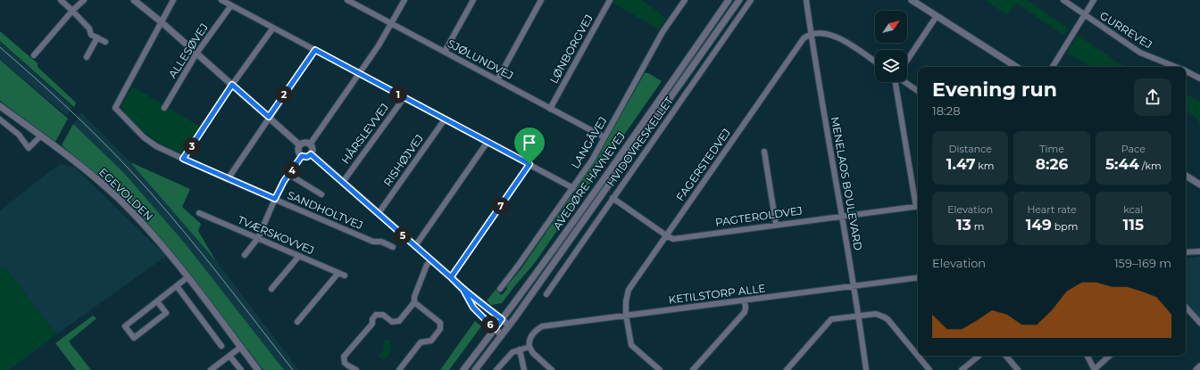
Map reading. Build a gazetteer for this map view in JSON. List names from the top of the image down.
{
  "streets": {
    "street": [
      "GURREVEJ",
      "LØNBORGVEJ",
      "ALLESØVEJ",
      "SJØLUNDVEJ",
      "HÅRSLEVVEJ",
      "HVIDOVRESKELLET",
      "LANGÅVEJ",
      "RISHØJVEJ",
      "FAGERSTEDVEJ",
      "AVEDØRE HAVNEVEJ",
      "MENELAOS BOULEVARD",
      "EGEVOLDEN",
      "SANDHOLTVEJ",
      "PAGTEROLDVEJ",
      "TVÆRSKOVVEJ",
      "KETILSTORP ALLE"
    ]
  },
  "crossings": [
    ["LØNBORGVEJ", "SJØLUNDVEJ"],
    ["SJØLUNDVEJ", "LANGÅVEJ"],
    ["HVIDOVRESKELLET", "PAGTEROLDVEJ"],
    ["FAGERSTEDVEJ", "MENELAOS BOULEVARD"],
    ["FAGERSTEDVEJ", "PAGTEROLDVEJ"],
    ["FAGERSTEDVEJ", "KETILSTORP ALLE"],
    ["MENELAOS BOULEVARD", "PAGTEROLDVEJ"],
    ["MENELAOS BOULEVARD", "KETILSTORP ALLE"]
  ],
  "north": "top right",
  "page": {
    "heading": ["Evening run", "18:28"],
    "pins": [
      "1",
      "2",
      "3",
      "4",
      "7",
      "5",
      "6"
    ],
    "stats": [
      ["Distance", "1.47 km"],
      ["Time", "8:26"],
      ["Pace", "5:44 /km"],
      ["Elevation", "13 m"],
      ["Heart rate", "149 bpm"],
      ["kcal", "115"]
    ],
    "chart": ["Elevation", "159–169 m"]
  }
}
